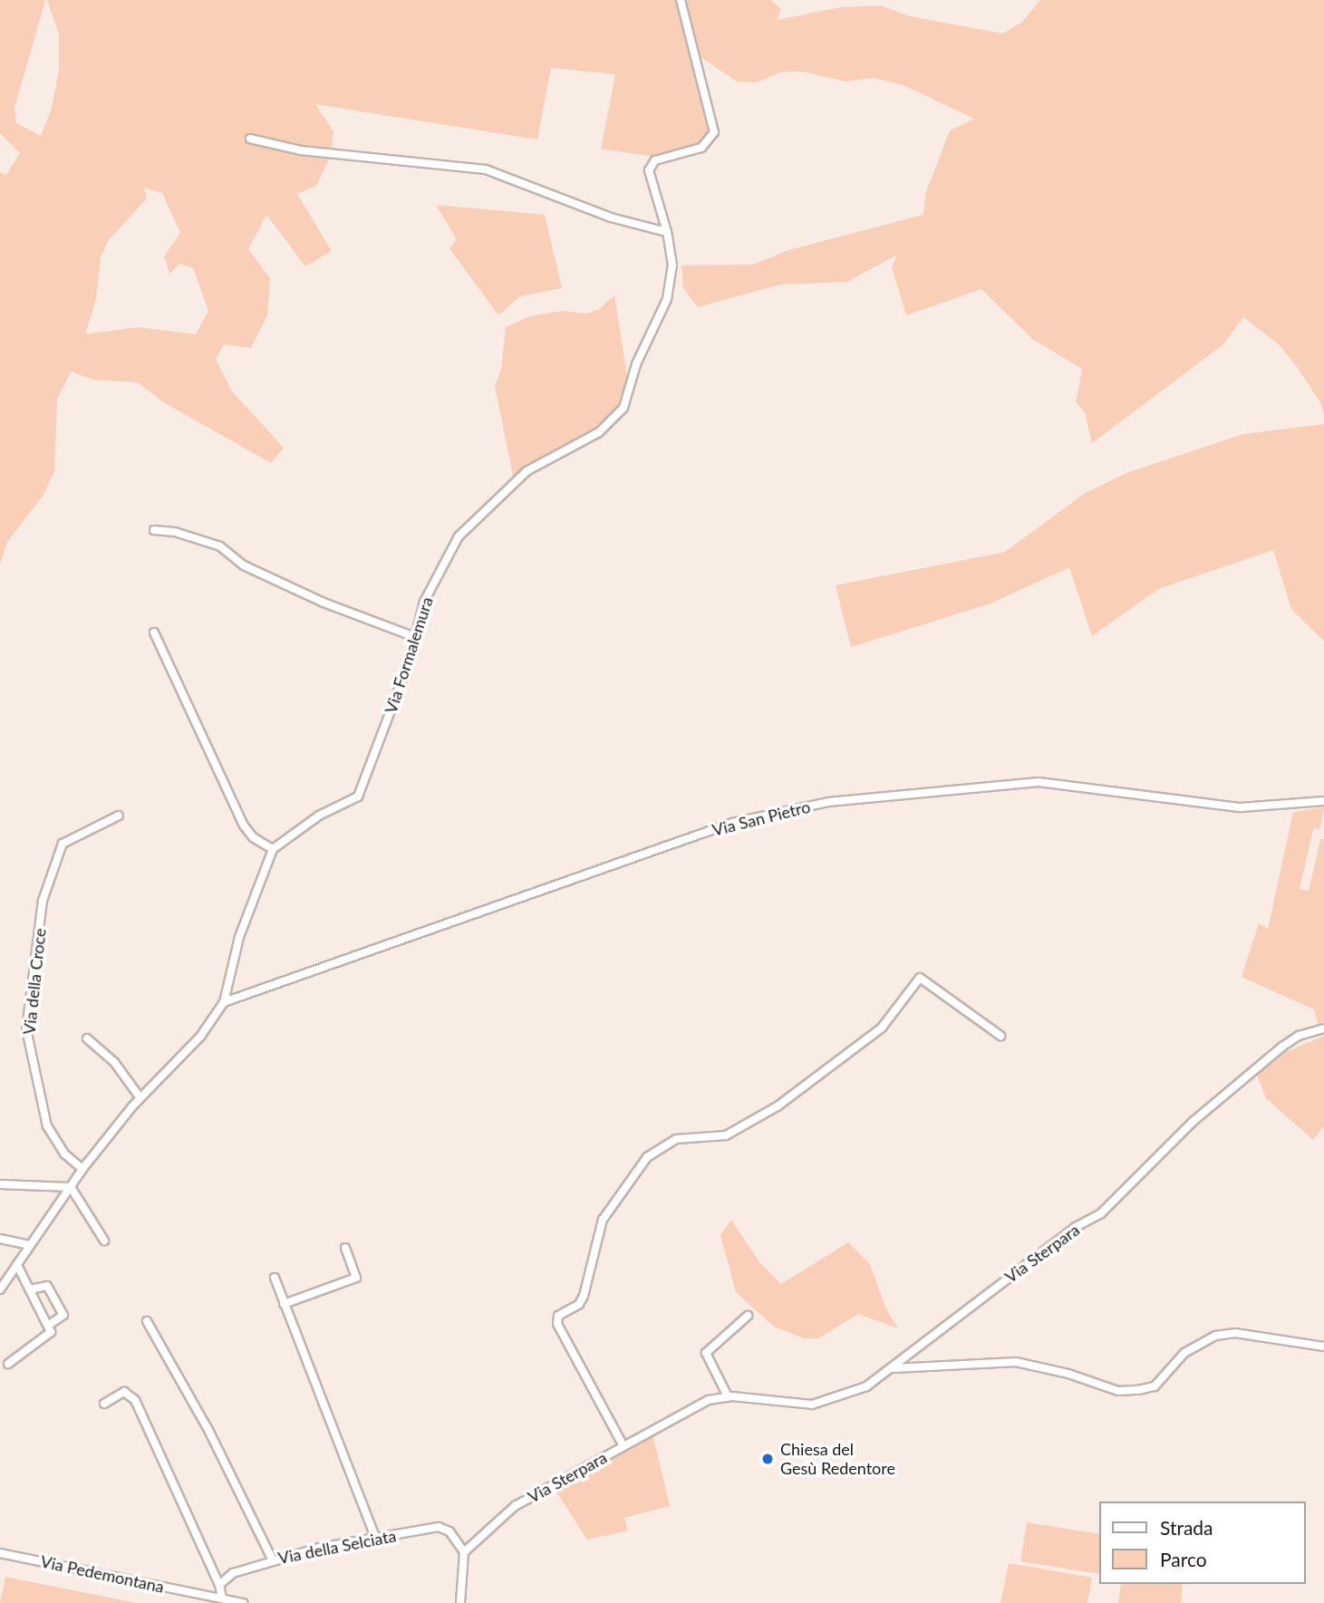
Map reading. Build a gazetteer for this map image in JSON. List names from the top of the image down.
{
  "streets": {
    "street": [
      "Via Formalemura",
      "Via San Pietro",
      "Via della Croce",
      "Via Sterpara",
      "Via della Selciata",
      "Via Pedemontana"
    ]
  },
  "crossings": [
    ["Via Sterpara", "Via della Selciata"]
  ],
  "places": ["Chiesa del Gesù Redentore"],
  "legend": ["Strada", "Parco"]
}
